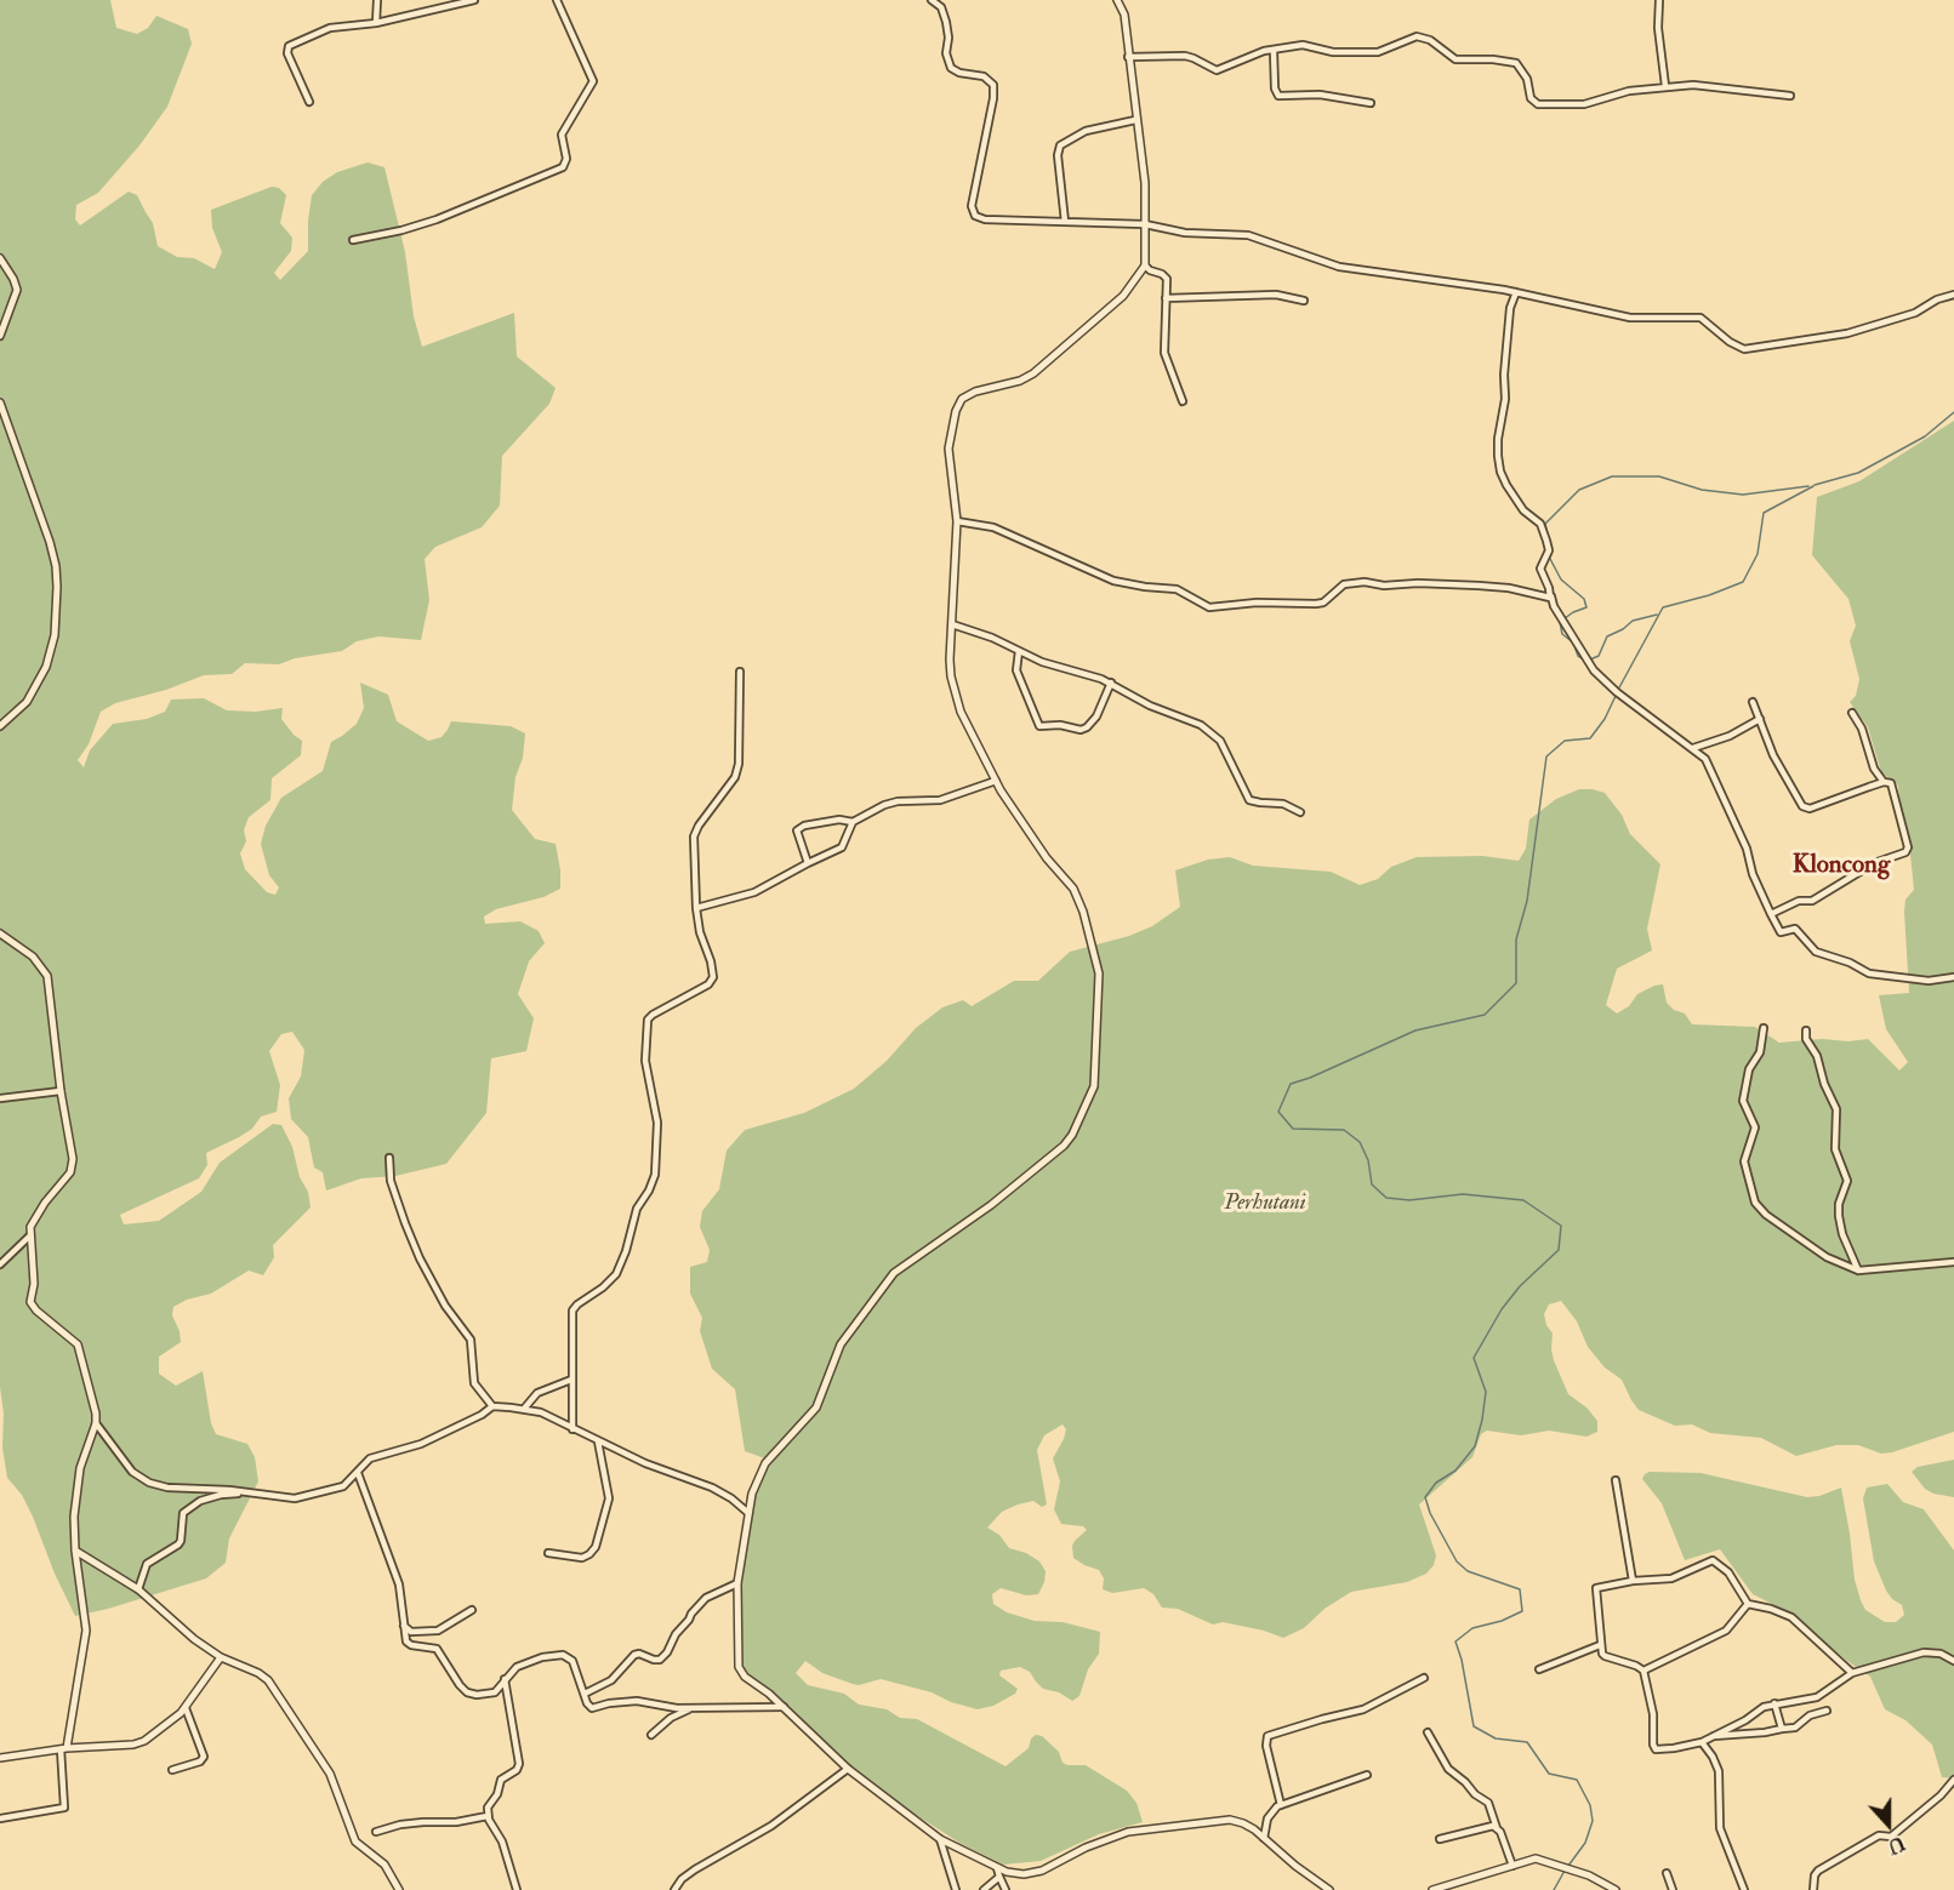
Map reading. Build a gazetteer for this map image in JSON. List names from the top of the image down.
{
  "districts": ["Kloncong"],
  "parks": ["Perhutani"],
  "north": "bottom"
}
